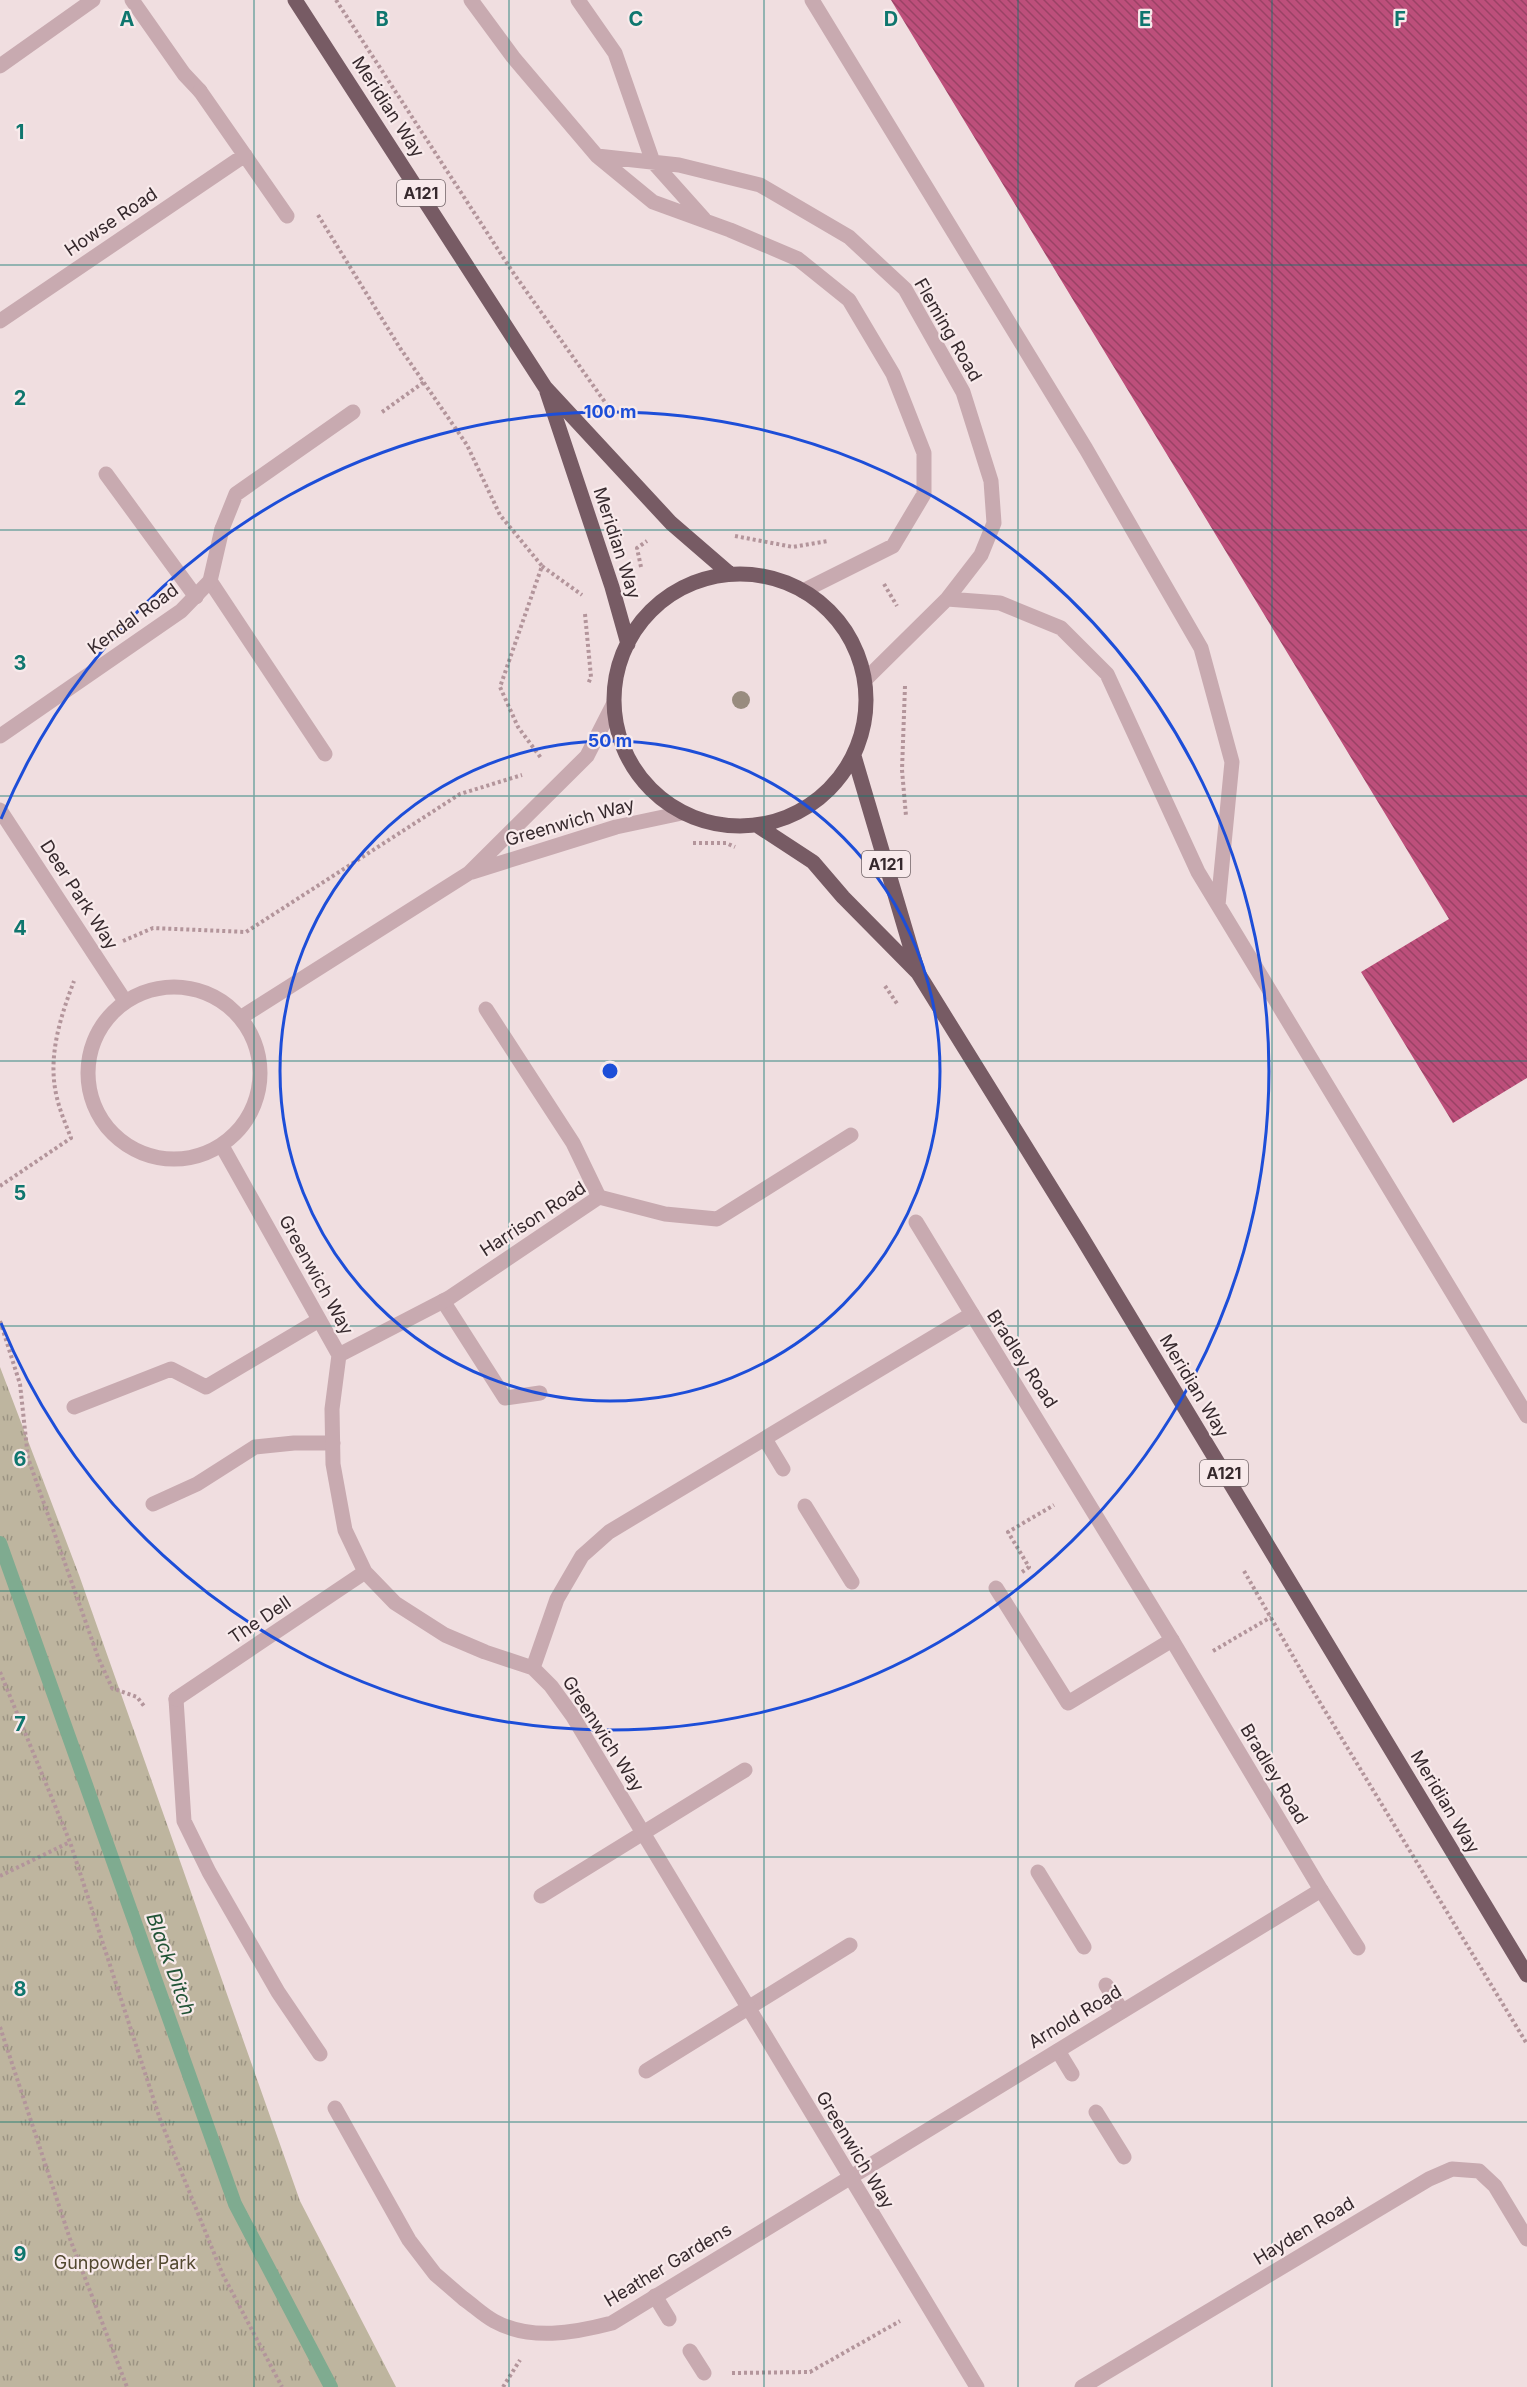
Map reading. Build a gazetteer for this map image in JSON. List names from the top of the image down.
{
  "streets": {
    "main road": ["Meridian Way", "A121"],
    "street": [
      "Howse Road",
      "Fleming Road",
      "Kendal Road",
      "Greenwich Way",
      "Deer Park Way",
      "Harrison Road",
      "Bradley Road",
      "The Dell",
      "Arnold Road",
      "Hayden Road",
      "Heather Gardens"
    ]
  },
  "crossings": [
    ["Meridian Way", "A121"],
    ["Greenwich Way", "Deer Park Way"],
    ["Greenwich Way", "Harrison Road"],
    ["Greenwich Way", "Bradley Road"],
    ["Greenwich Way", "The Dell"],
    ["Greenwich Way", "Arnold Road"],
    ["Greenwich Way", "Heather Gardens"],
    ["Bradley Road", "Arnold Road"],
    ["Arnold Road", "Heather Gardens"]
  ],
  "water": ["Black Ditch"],
  "parks": ["Gunpowder Park"],
  "grid": {
    "columns": [
      "A",
      "B",
      "C",
      "D",
      "E",
      "F"
    ],
    "rows": [
      "1",
      "2",
      "3",
      "4",
      "5",
      "6",
      "7",
      "8",
      "9"
    ]
  },
  "rings": ["100 m", "50 m"]
}
